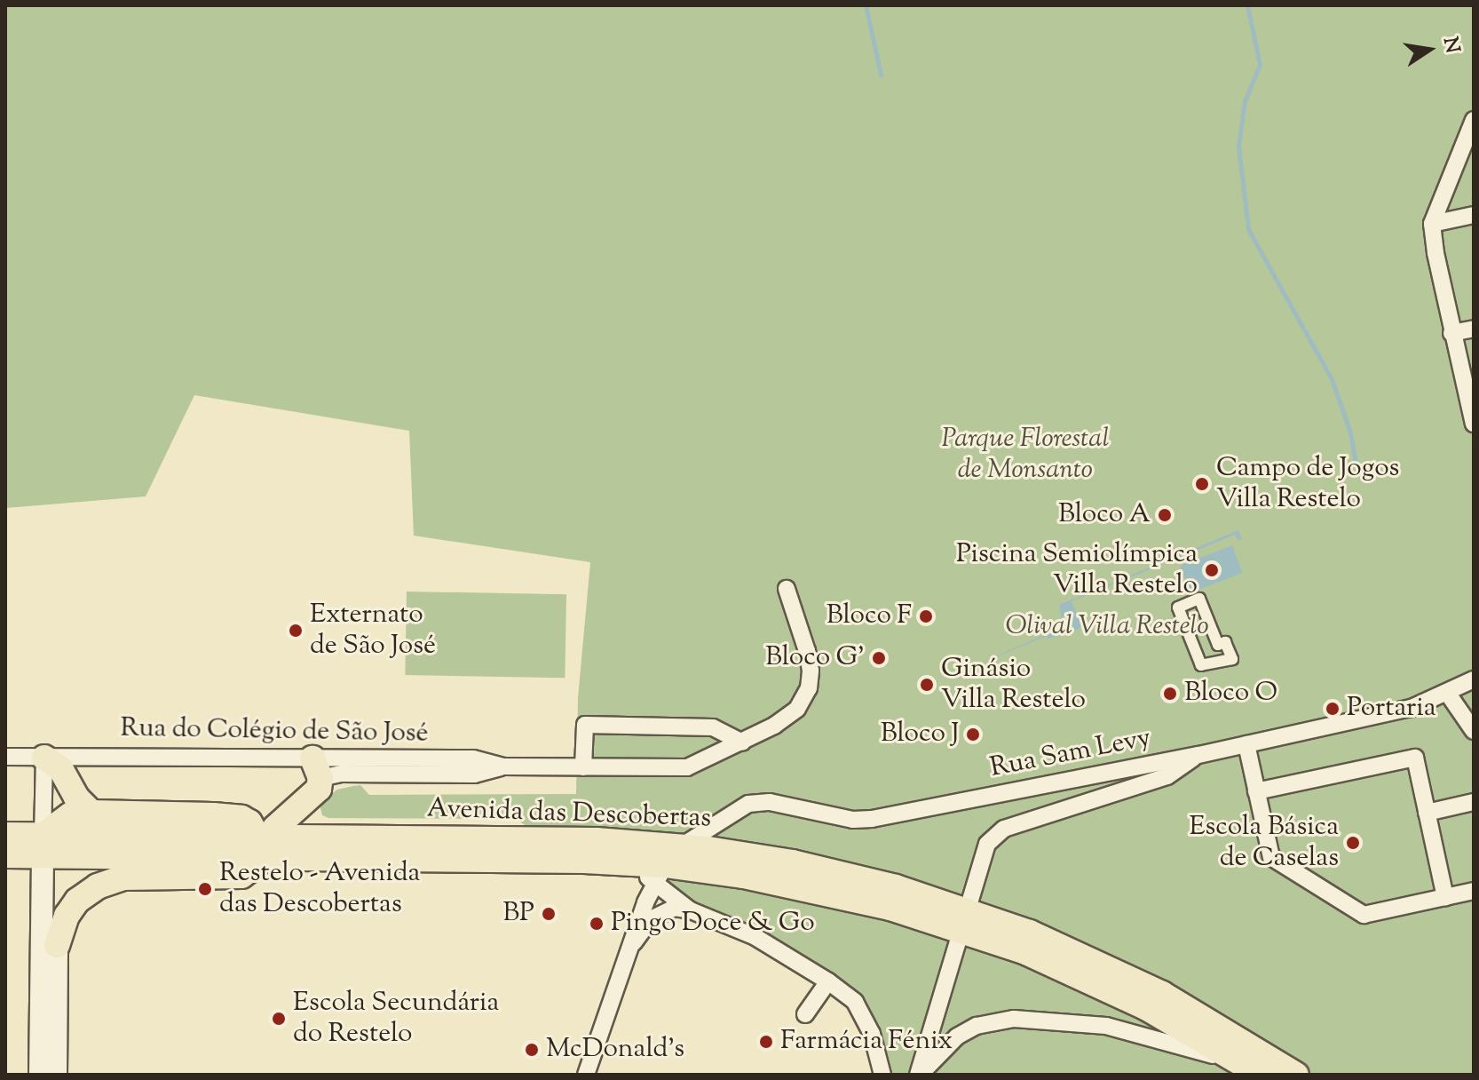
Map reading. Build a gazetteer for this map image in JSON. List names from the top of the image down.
{
  "streets": {
    "main road": ["Avenida das Descobertas"],
    "street": ["Rua do Colégio de São José", "Rua Sam Levy"]
  },
  "crossings": [
    ["Rua Sam Levy", "Avenida das Descobertas"]
  ],
  "parks": ["Parque Florestal de Monsanto", "Olival Villa Restelo"],
  "places": [
    "Campo de Jogos Villa Restelo",
    "Bloco A",
    "Piscina Semiolímpica Villa Restelo",
    "Bloco F",
    "Externato de São José",
    "Bloco G'",
    "Ginásio Villa Restelo",
    "Bloco O",
    "Portaria",
    "Bloco J",
    "Escola Básica de Caselas",
    "Restelo - Avenida das Descobertas",
    "BP",
    "Pingo Doce & Go",
    "Escola Secundária do Restelo",
    "Farmácia Fénix",
    "McDonald's"
  ],
  "north": "right"
}
